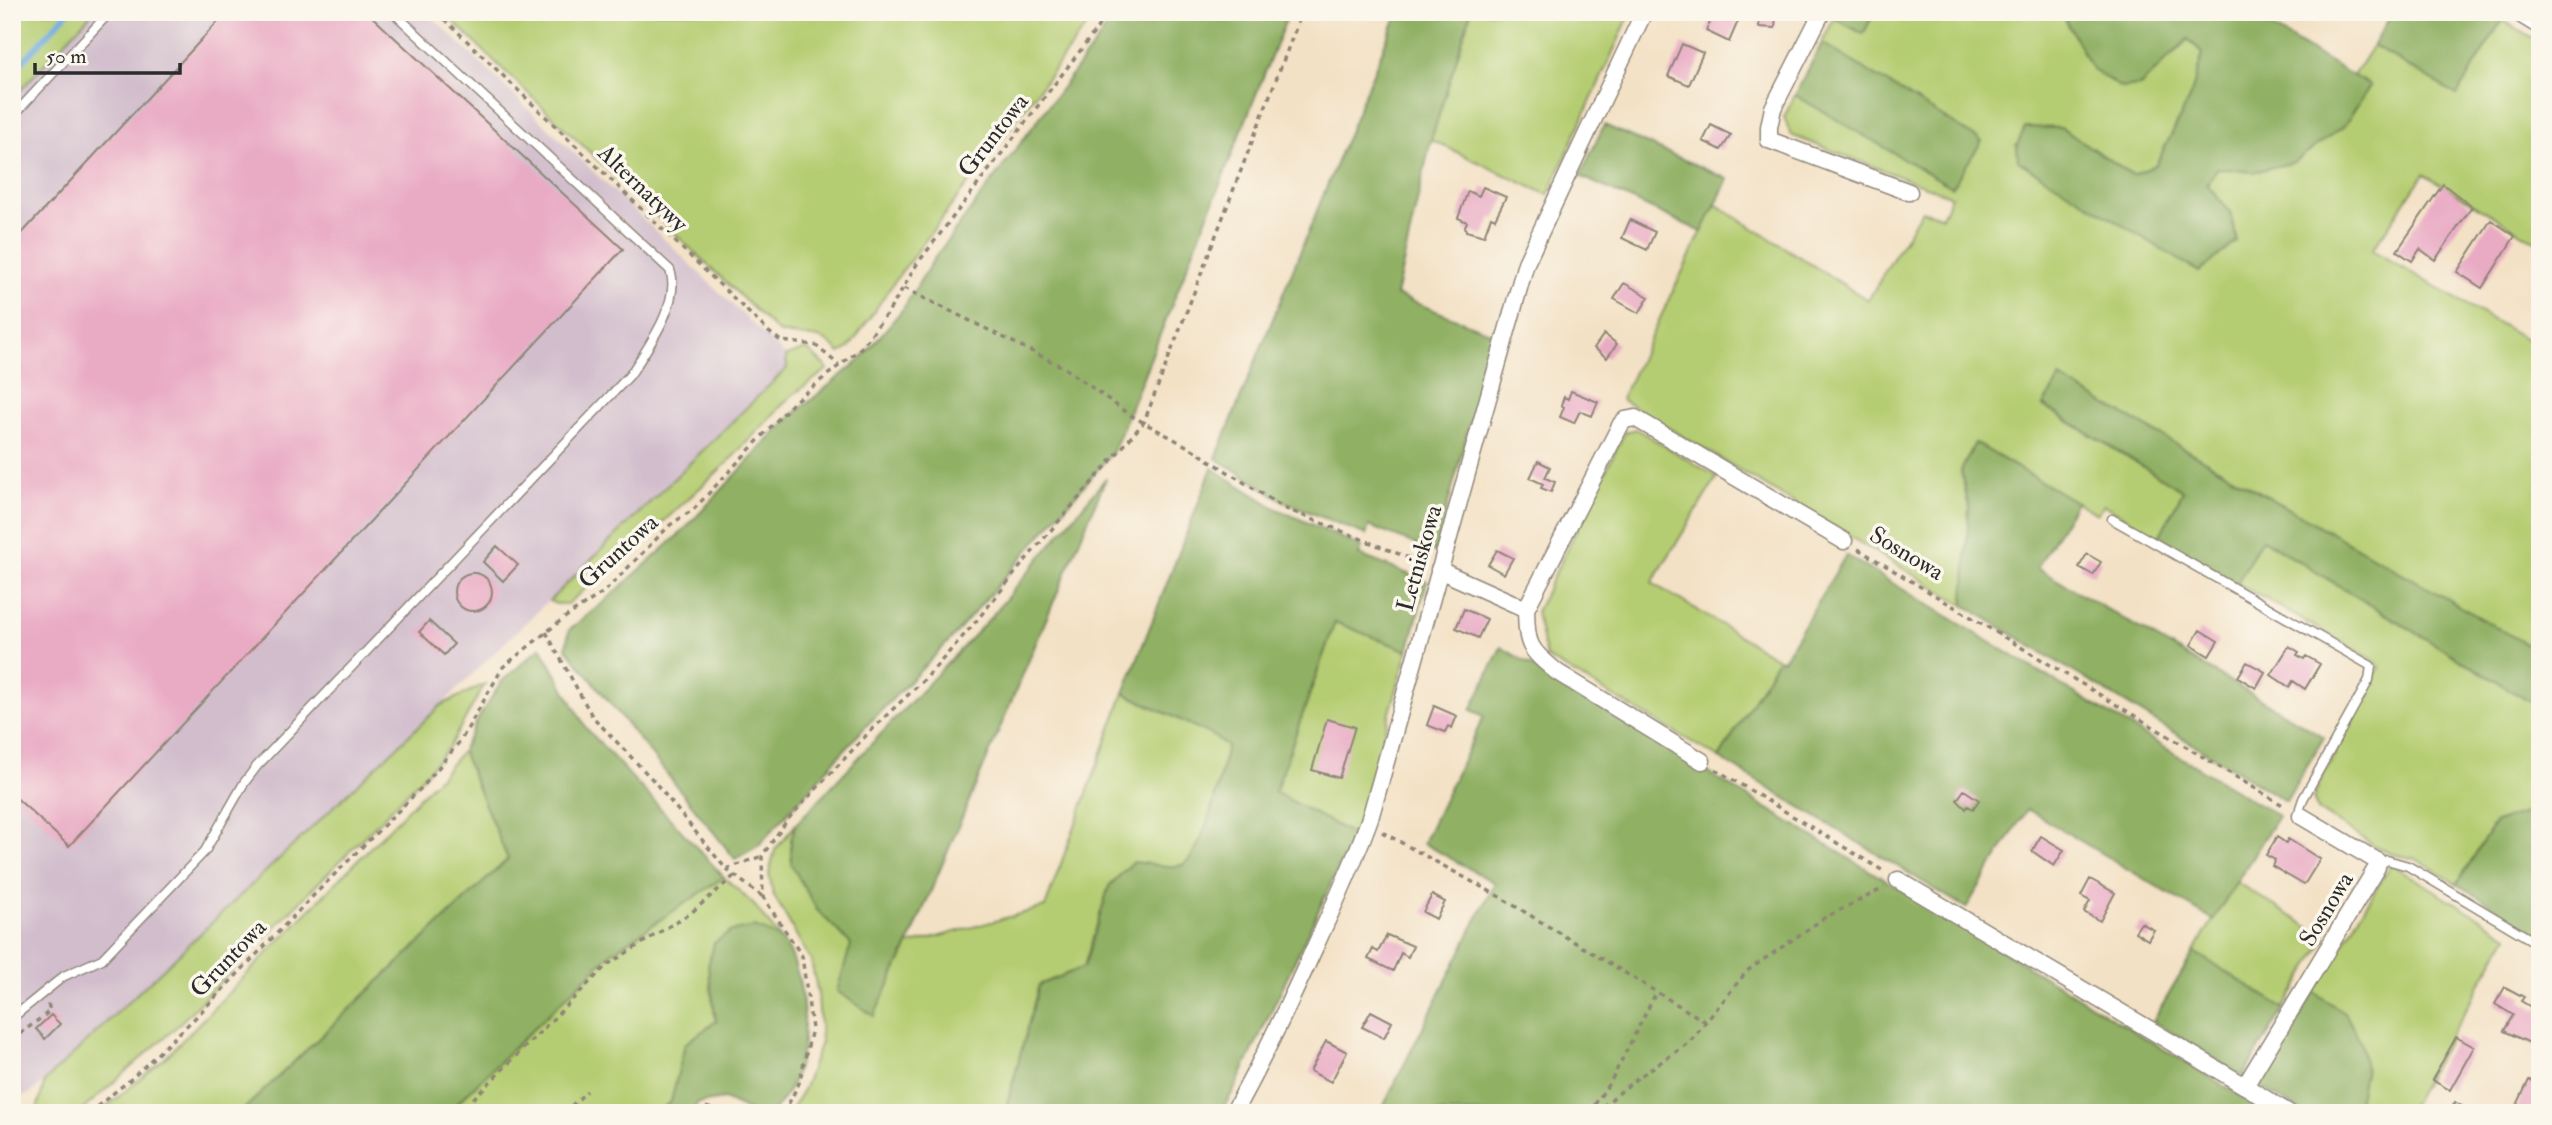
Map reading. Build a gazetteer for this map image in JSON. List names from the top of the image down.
{
  "streets": {
    "street": ["Sosnowa", "Letniskowa"],
    "path": ["Gruntowa", "Alternatywy"]
  },
  "crossings": [
    ["Gruntowa", "Alternatywy"]
  ],
  "scale_bar": "50 m"
}
